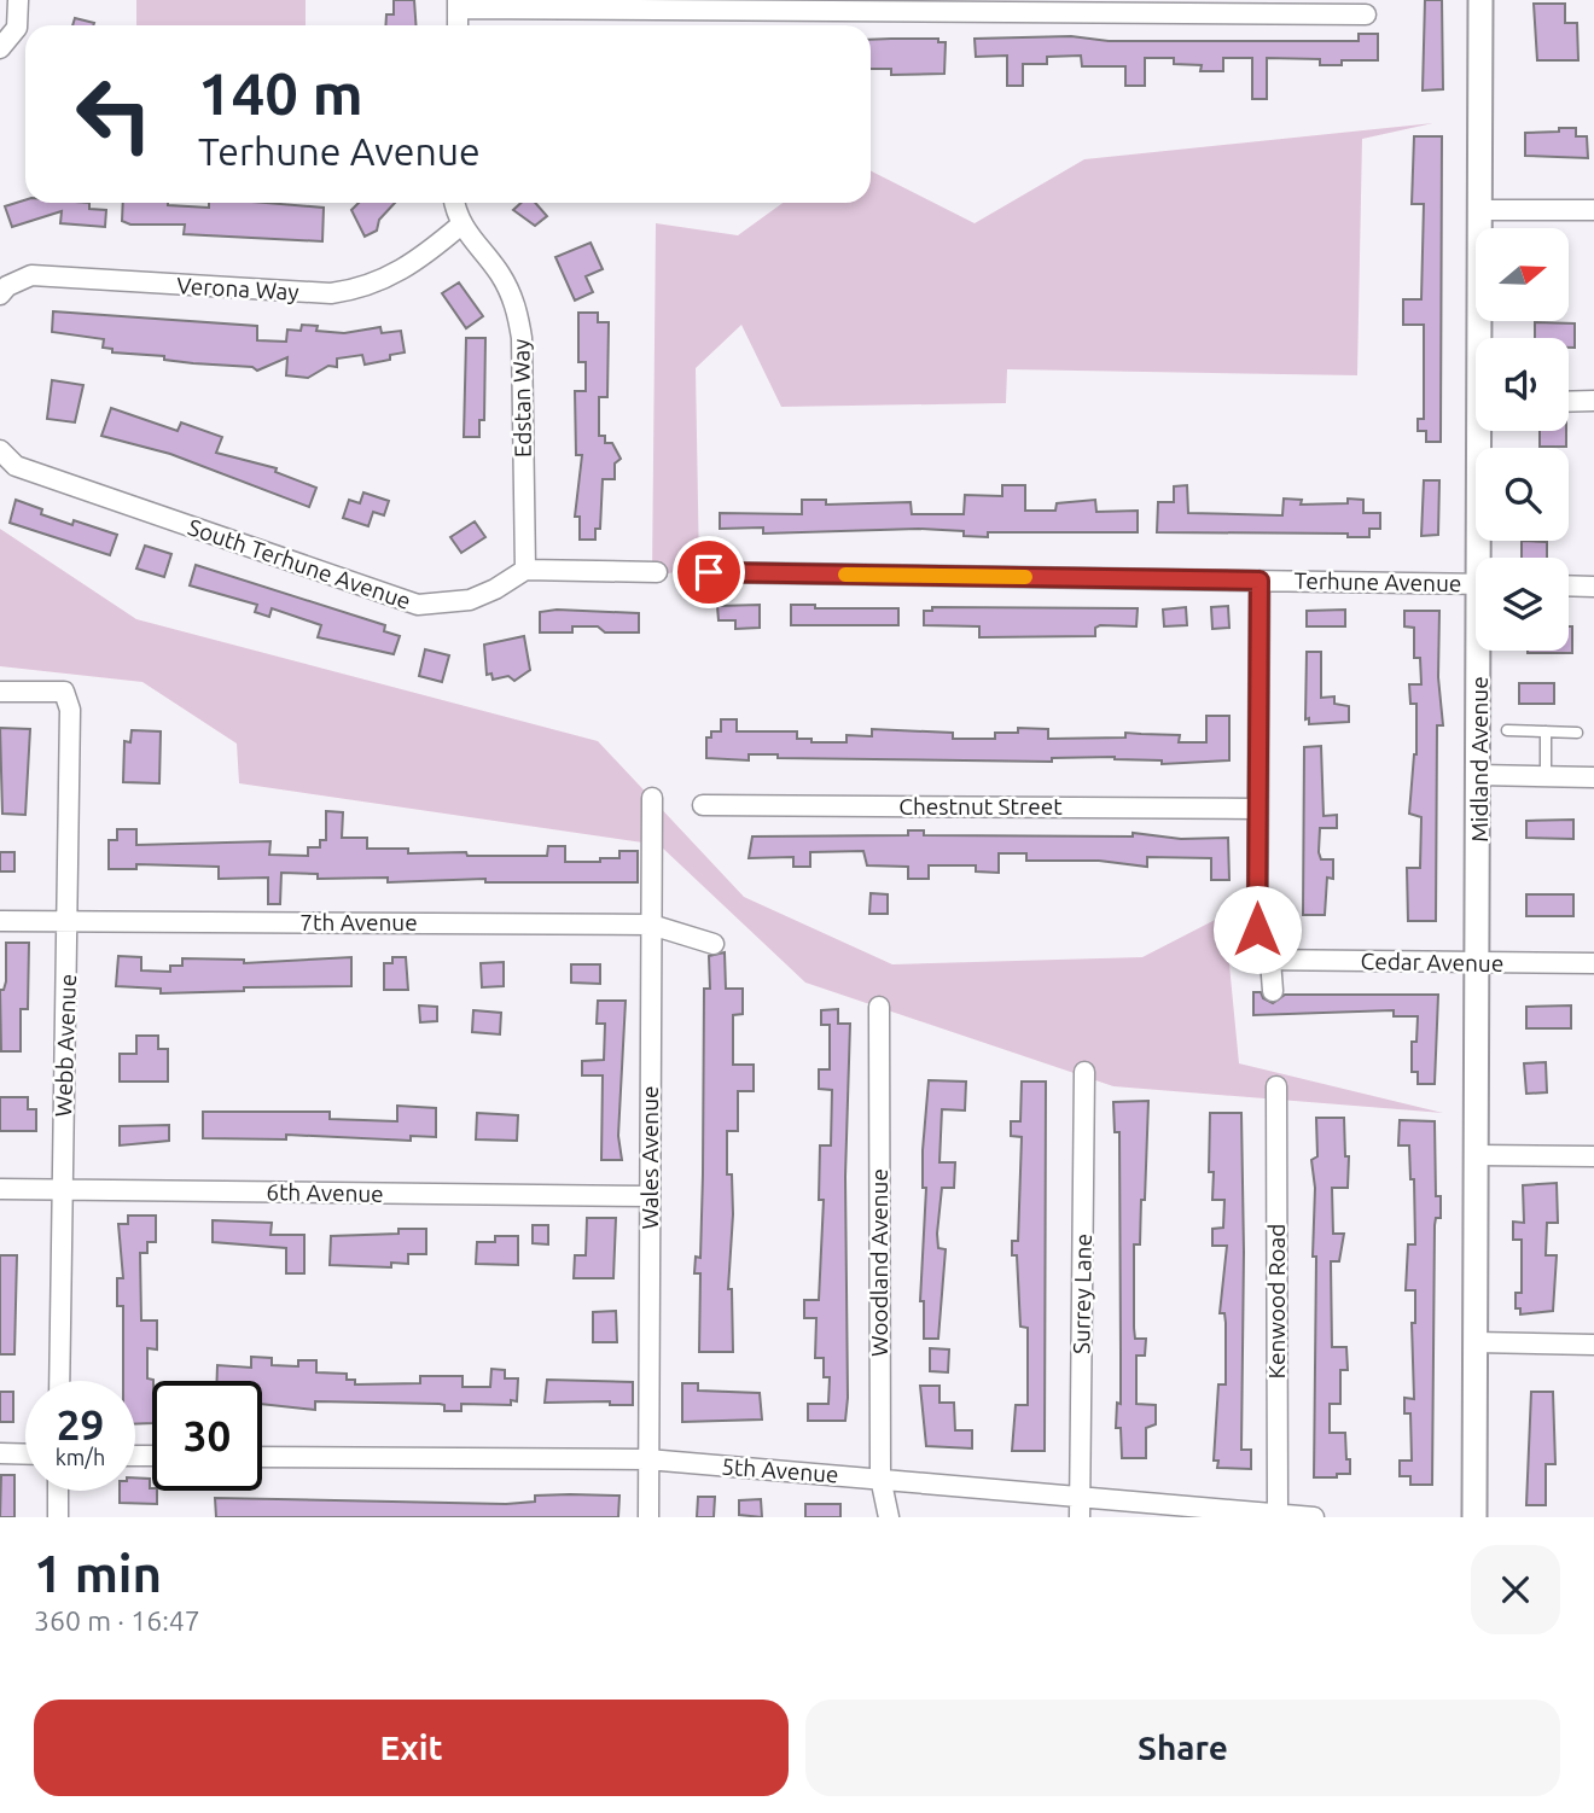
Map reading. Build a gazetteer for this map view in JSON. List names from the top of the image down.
{
  "streets": {
    "street": [
      "Verona Way",
      "Edstan Way",
      "South Terhune Avenue",
      "Terhune Avenue",
      "Midland Avenue",
      "Chestnut Street",
      "7th Avenue",
      "Cedar Avenue",
      "Webb Avenue",
      "Wales Avenue",
      "6th Avenue",
      "Woodland Avenue",
      "Surrey Lane",
      "Kenwood Road",
      "5th Avenue"
    ]
  },
  "crossings": [
    ["Verona Way", "Edstan Way"],
    ["Edstan Way", "South Terhune Avenue"],
    ["Midland Avenue", "Cedar Avenue"],
    ["7th Avenue", "Webb Avenue"],
    ["7th Avenue", "Wales Avenue"],
    ["Webb Avenue", "6th Avenue"],
    ["Wales Avenue", "6th Avenue"],
    ["Wales Avenue", "5th Avenue"],
    ["Woodland Avenue", "5th Avenue"],
    ["Surrey Lane", "5th Avenue"],
    ["Kenwood Road", "5th Avenue"]
  ],
  "north": "right",
  "page": {
    "turn": ["140 m", "Terhune Avenue"],
    "speed": "29 km/h",
    "limit": "30",
    "heading": ["1 min", "360 m · 16:47"],
    "buttons": ["Exit", "Share"]
  }
}
